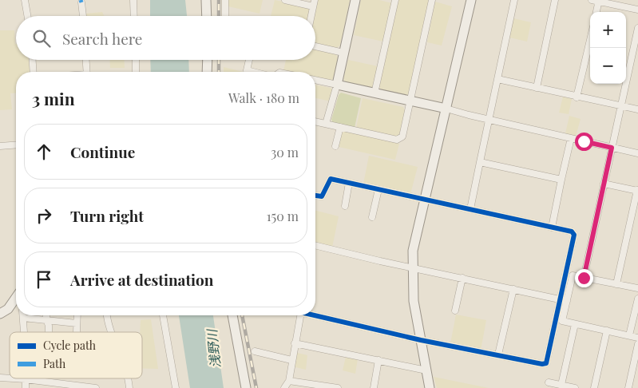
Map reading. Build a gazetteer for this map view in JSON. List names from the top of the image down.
{
  "water": ["浅野川"],
  "legend": ["Cycle path", "Path"],
  "page": {
    "map_buttons": ["+", "−"],
    "search": "Search here",
    "heading": ["3 min", "Walk · 180 m"],
    "list": [
      ["Continue", "30 m"],
      ["Turn right", "150 m"],
      "Arrive at destination"
    ]
  }
}
